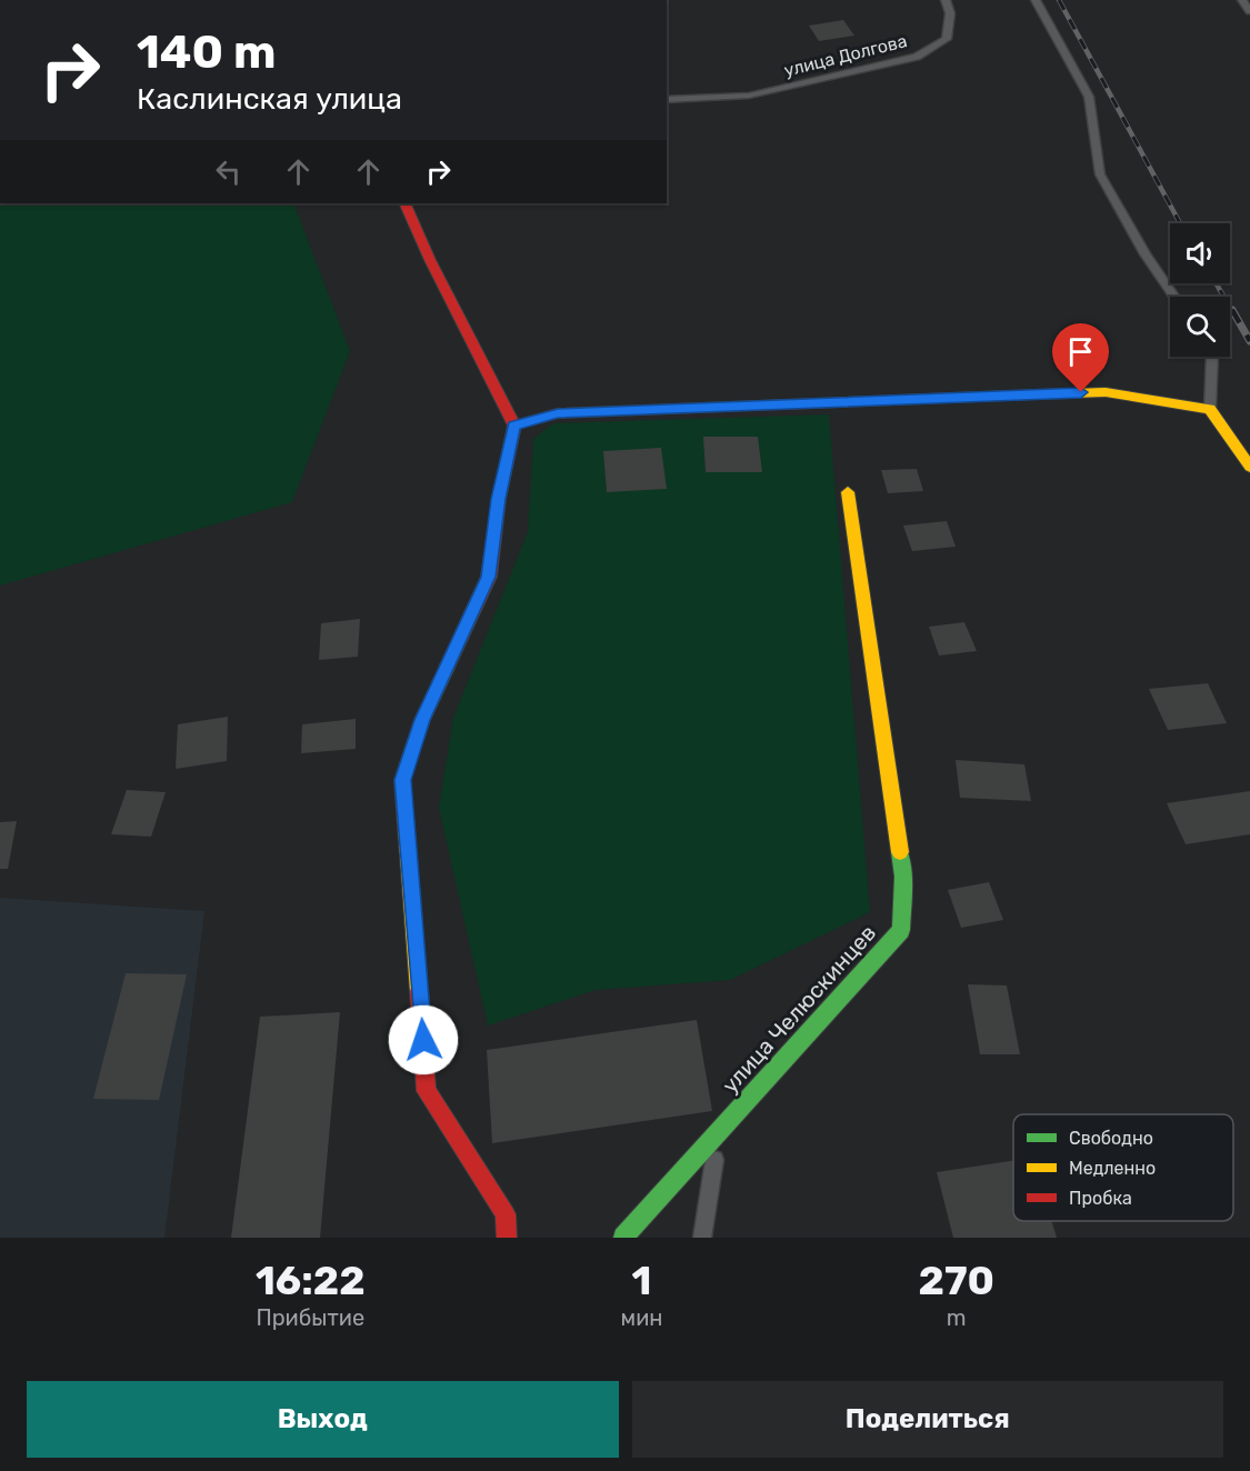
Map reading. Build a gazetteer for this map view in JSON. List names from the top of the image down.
{
  "streets": {
    "street": ["улица Челюскинцев"],
    "lane": ["улица Долгова"]
  },
  "legend": ["Свободно", "Медленно", "Пробка"],
  "page": {
    "turn": ["140 m", "Каслинская улица"],
    "eta": [
      "16:22",
      "Прибытие",
      "1",
      "мин",
      "270",
      "m"
    ],
    "buttons": ["Выход", "Поделиться"]
  }
}
